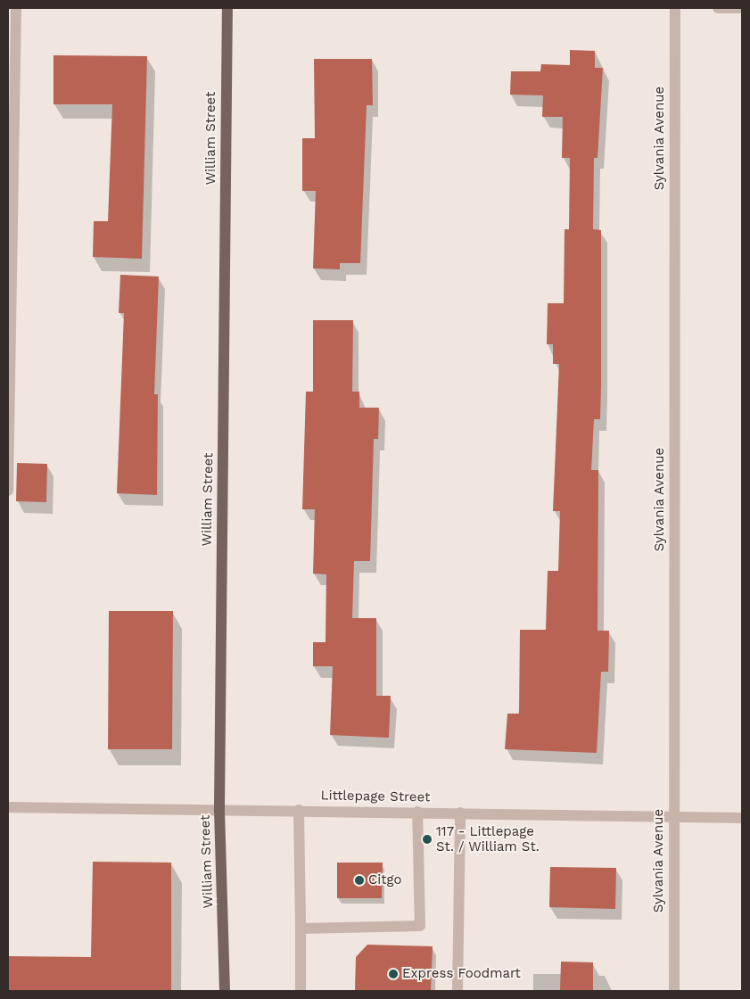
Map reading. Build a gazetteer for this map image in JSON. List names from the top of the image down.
{
  "streets": {
    "main road": ["William Street"],
    "street": ["Sylvania Avenue", "Littlepage Street"]
  },
  "crossings": [
    ["William Street", "Littlepage Street"],
    ["Sylvania Avenue", "Littlepage Street"]
  ],
  "places": ["117 - Littlepage St. / William St.", "Citgo", "Express Foodmart"]
}
